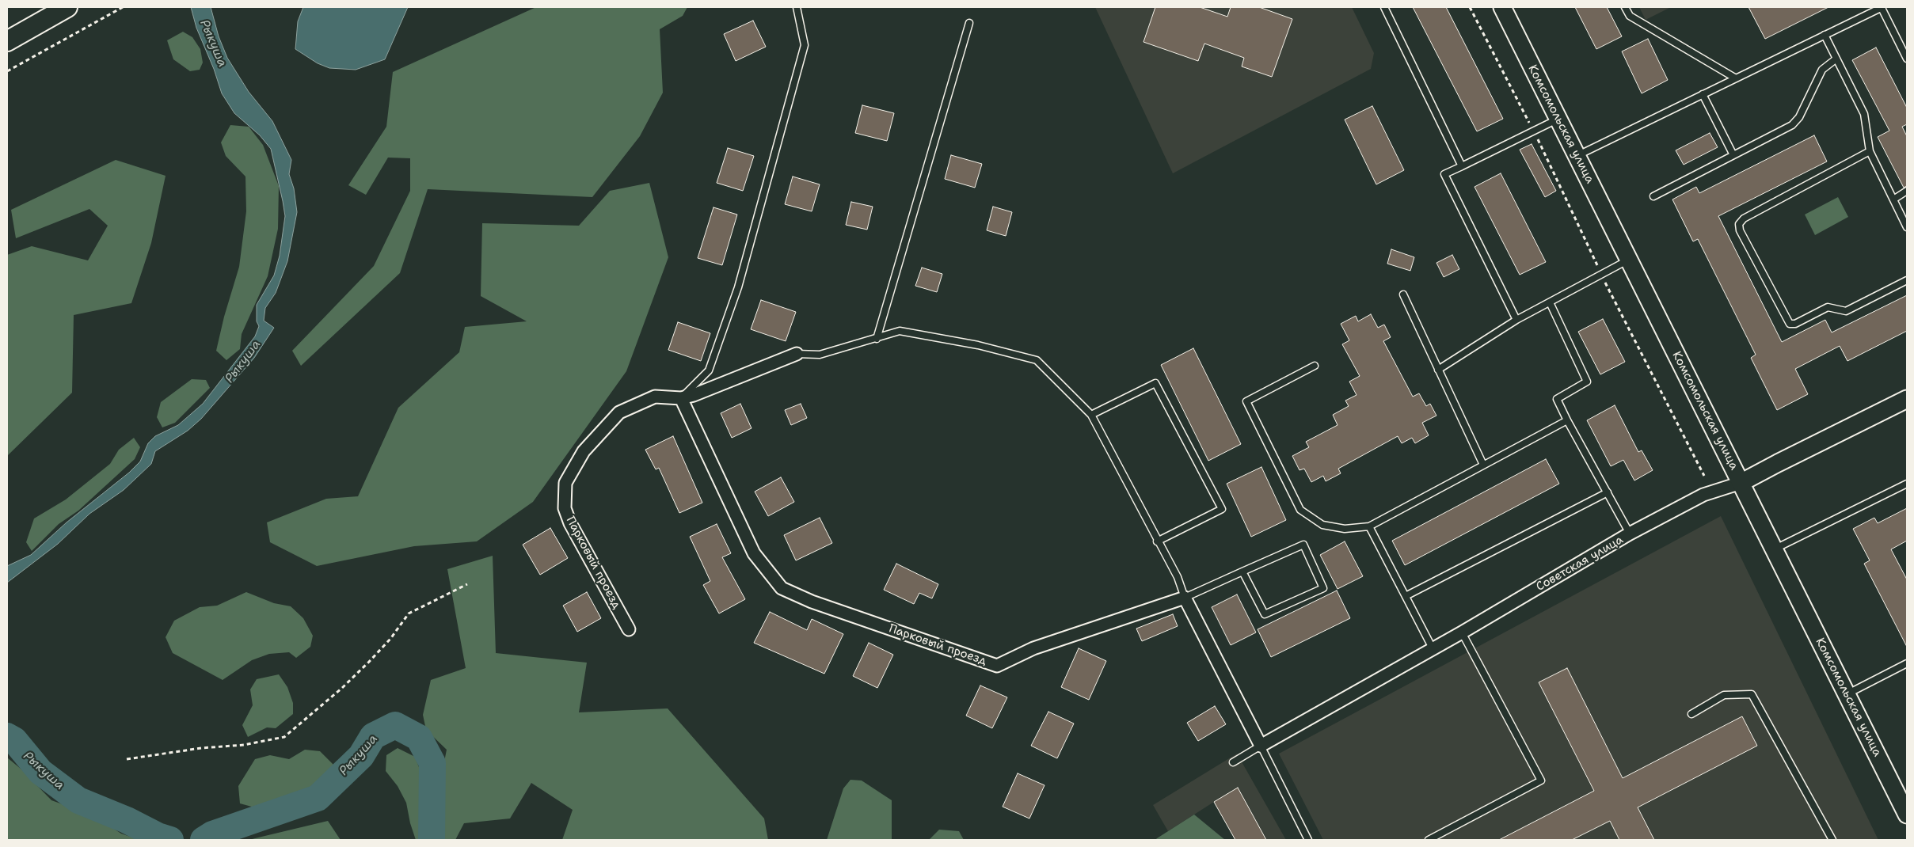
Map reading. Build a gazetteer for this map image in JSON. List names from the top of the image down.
{
  "streets": {
    "main road": ["Комсомольская улица", "Советская улица"],
    "street": ["Парковый проезд"]
  },
  "crossings": [
    ["Комсомольская улица", "Советская улица"]
  ],
  "water": ["Рыкуша"]
}
